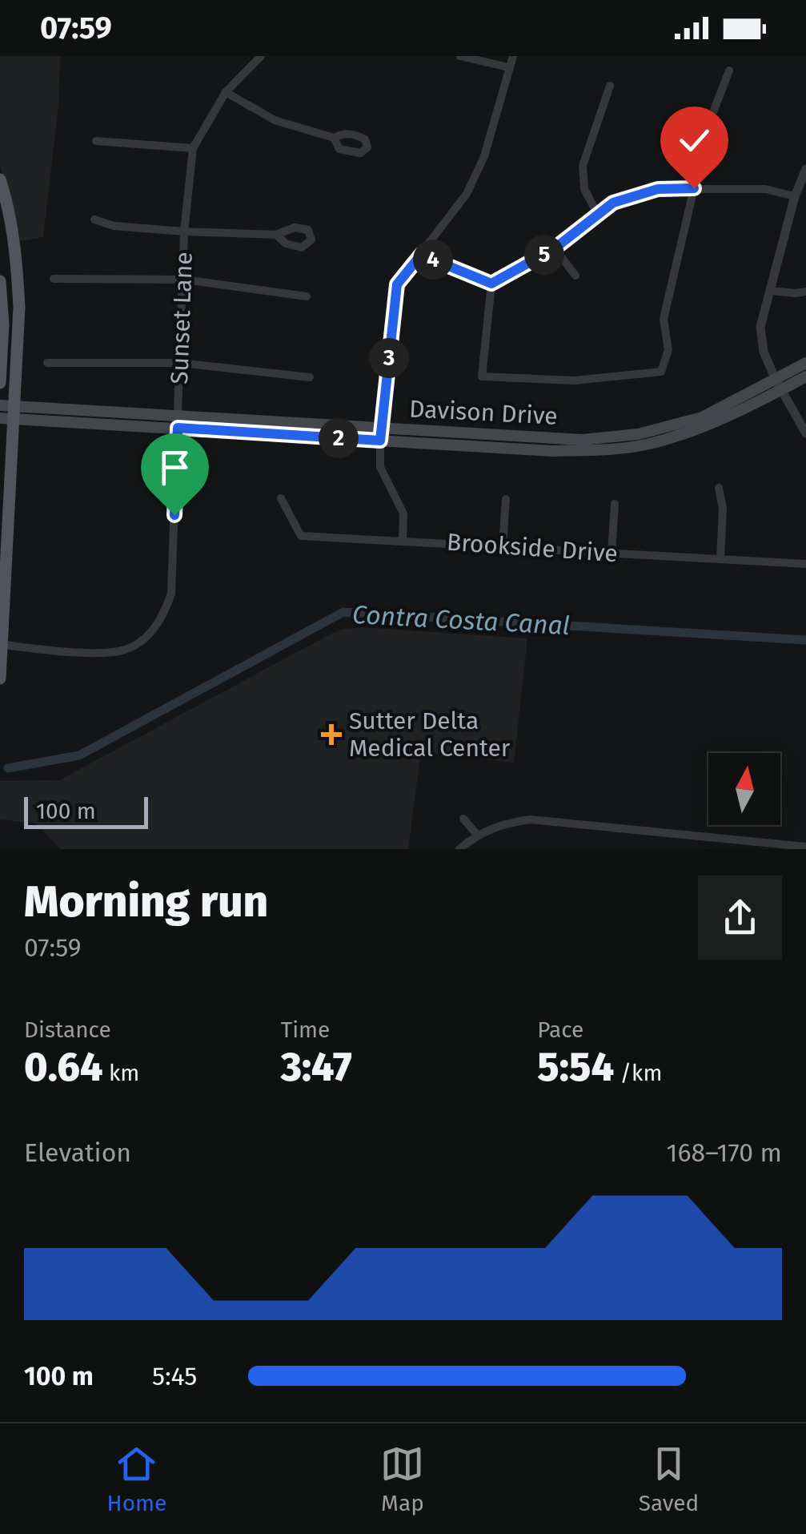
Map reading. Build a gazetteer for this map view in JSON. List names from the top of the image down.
{
  "streets": {
    "main road": ["Davison Drive"],
    "street": ["Sunset Lane", "Brookside Drive"]
  },
  "crossings": [
    ["Sunset Lane", "Davison Drive"]
  ],
  "water": ["Contra Costa Canal"],
  "places": {
    "health": ["Sutter Delta Medical Center"]
  },
  "scale_bar": "100 m",
  "north": "top",
  "page": {
    "status": "07:59",
    "pins": [
      "5",
      "4",
      "3",
      "2"
    ],
    "scale": "100 m",
    "heading": ["Morning run", "07:59"],
    "stats": [
      ["Distance", "0.64 km"],
      ["Time", "3:47"],
      ["Pace", "5:54 /km"]
    ],
    "chart": ["Elevation", "168–170 m"],
    "list": [
      {
        "name": "100 m",
        "note": "5:45"
      }
    ],
    "tabs": ["Home", "Map", "Saved"]
  }
}
